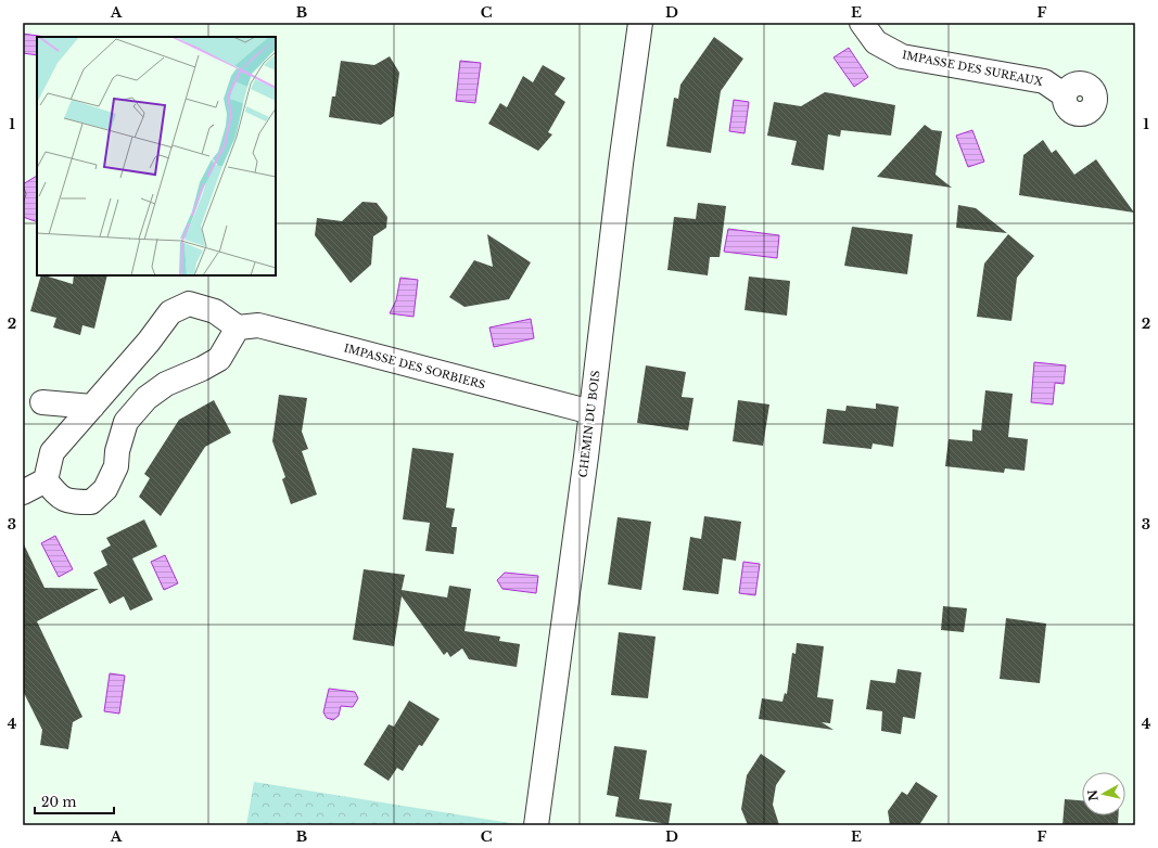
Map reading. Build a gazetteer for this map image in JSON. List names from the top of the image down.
{
  "streets": {
    "street": ["IMPASSE DES SUREAUX", "IMPASSE DES SORBIERS", "CHEMIN DU BOIS"]
  },
  "crossings": [
    ["IMPASSE DES SORBIERS", "CHEMIN DU BOIS"]
  ],
  "scale_bar": "20 m",
  "north": "left",
  "grid": {
    "columns": [
      "A",
      "B",
      "C",
      "D",
      "E",
      "F"
    ],
    "rows": [
      "1",
      "2",
      "3",
      "4"
    ]
  }
}
